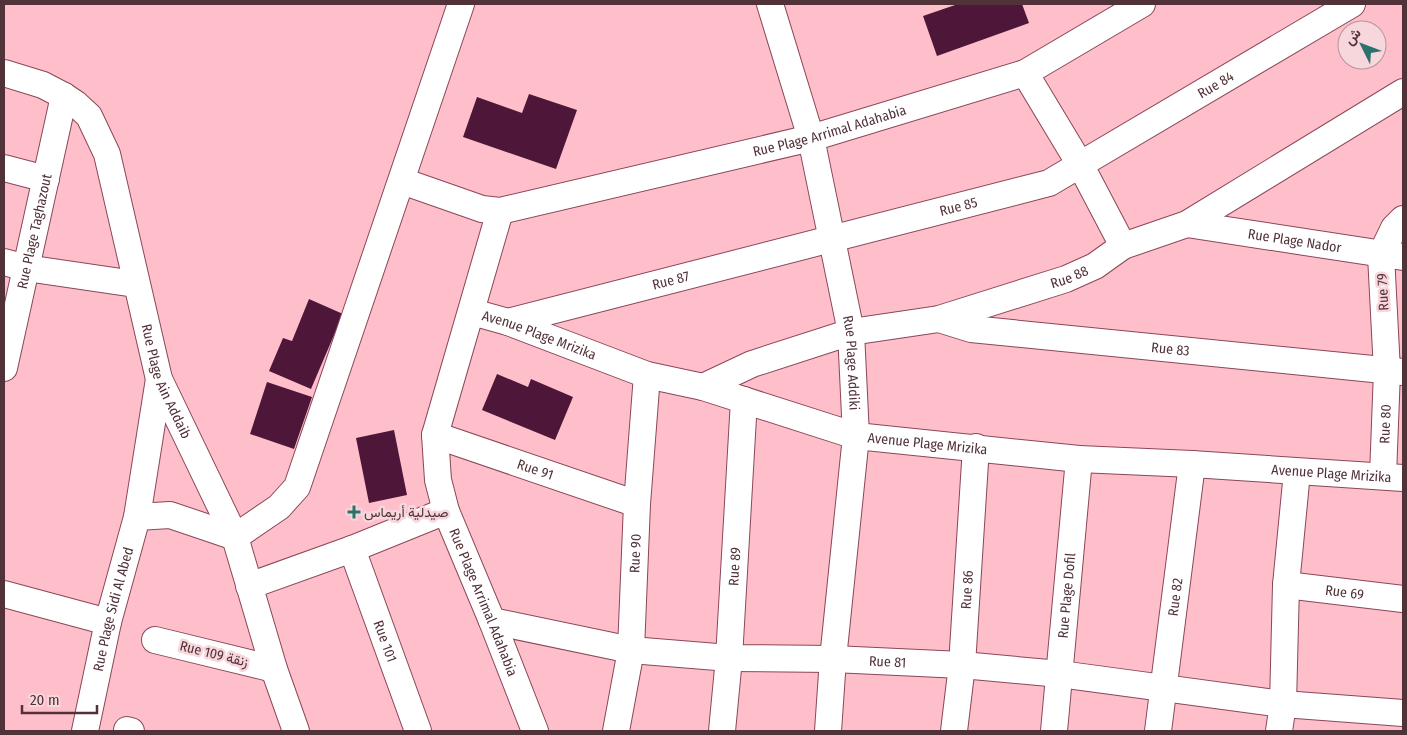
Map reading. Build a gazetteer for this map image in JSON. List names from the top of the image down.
{
  "streets": {
    "street": [
      "Rue 84",
      "Rue Plage Arrimal Adahabia",
      "Rue 85",
      "Rue Plage Taghazout",
      "Rue Plage Nador",
      "Rue 88",
      "Rue 87",
      "Rue 79",
      "Avenue Plage Mrizika",
      "Rue 83",
      "Rue Plage Addiki",
      "Rue Plage Ain Addaib",
      "Rue 80",
      "Rue 91",
      "Rue 90",
      "Rue 89",
      "Rue 86",
      "Rue 69",
      "Rue Plage Dofil",
      "Rue 82",
      "Rue Plage Sidi Al Abed",
      "Rue 101",
      "Rue 109 زنقة",
      "Rue 81"
    ]
  },
  "crossings": [
    ["Rue 84", "Rue 85"],
    ["Rue Plage Arrimal Adahabia", "Avenue Plage Mrizika"],
    ["Rue Plage Arrimal Adahabia", "Rue Plage Addiki"],
    ["Rue Plage Arrimal Adahabia", "Rue 91"],
    ["Rue Plage Arrimal Adahabia", "Rue 81"],
    ["Rue 85", "Rue 87"],
    ["Rue 85", "Rue Plage Addiki"],
    ["Rue Plage Taghazout", "Rue Plage Ain Addaib"],
    ["Rue Plage Nador", "Rue 88"],
    ["Rue Plage Nador", "Rue 79"],
    ["Rue 88", "Avenue Plage Mrizika"],
    ["Rue 88", "Rue 83"],
    ["Rue 88", "Rue Plage Addiki"],
    ["Rue 87", "Avenue Plage Mrizika"],
    ["Rue 87", "Rue Plage Addiki"],
    ["Rue 79", "Rue 83"],
    ["Rue 79", "Rue 80"],
    ["Avenue Plage Mrizika", "Rue Plage Addiki"],
    ["Avenue Plage Mrizika", "Rue 80"],
    ["Avenue Plage Mrizika", "Rue 90"],
    ["Avenue Plage Mrizika", "Rue 89"],
    ["Avenue Plage Mrizika", "Rue 86"],
    ["Avenue Plage Mrizika", "Rue Plage Dofil"],
    ["Avenue Plage Mrizika", "Rue 82"],
    ["Rue 83", "Rue 80"],
    ["Rue Plage Addiki", "Rue 81"],
    ["Rue Plage Ain Addaib", "Rue Plage Sidi Al Abed"],
    ["Rue Plage Ain Addaib", "Rue 109 زنقة"],
    ["Rue 91", "Rue 90"],
    ["Rue 90", "Rue 81"],
    ["Rue 89", "Rue 81"],
    ["Rue 86", "Rue 81"],
    ["Rue Plage Dofil", "Rue 81"],
    ["Rue 82", "Rue 81"]
  ],
  "places": {
    "health": ["صيدلية أريماس"]
  },
  "scale_bar": "20 m",
  "north": "top left"
}
